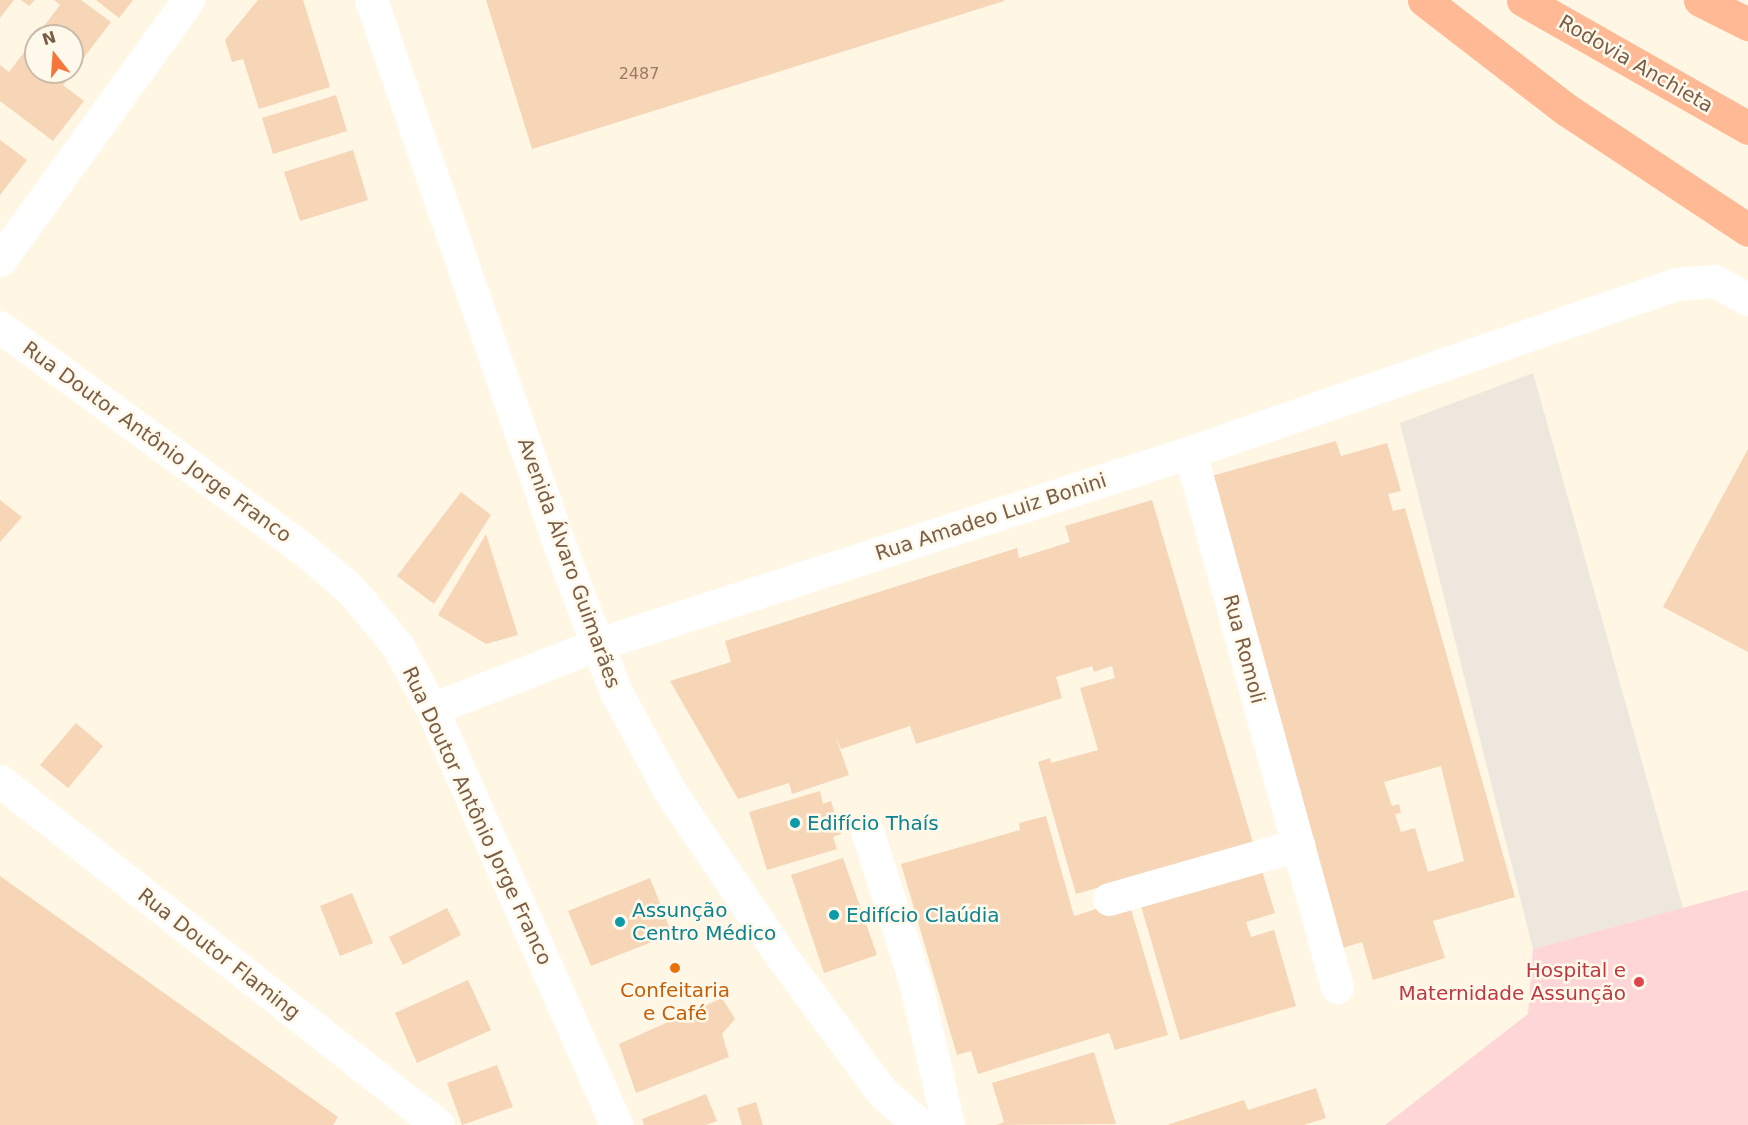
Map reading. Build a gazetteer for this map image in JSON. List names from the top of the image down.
{
  "streets": {
    "highway": ["Rodovia Anchieta"],
    "street": [
      "Rua Doutor Antônio Jorge Franco",
      "Rua Amadeo Luiz Bonini",
      "Avenida Álvaro Guimarães",
      "Rua Romoli",
      "Rua Doutor Flaming"
    ]
  },
  "crossings": [
    ["Rua Doutor Antônio Jorge Franco", "Rua Amadeo Luiz Bonini"],
    ["Rua Amadeo Luiz Bonini", "Avenida Álvaro Guimarães"],
    ["Rua Amadeo Luiz Bonini", "Rua Romoli"]
  ],
  "places": [
    "Edifício Thaís",
    "Edifício Claúdia",
    "Assunção Centro Médico",
    "Confeitaria e Café",
    "Hospital e Maternidade Assunção"
  ],
  "house_numbers": ["2487"],
  "north": "top"
}
